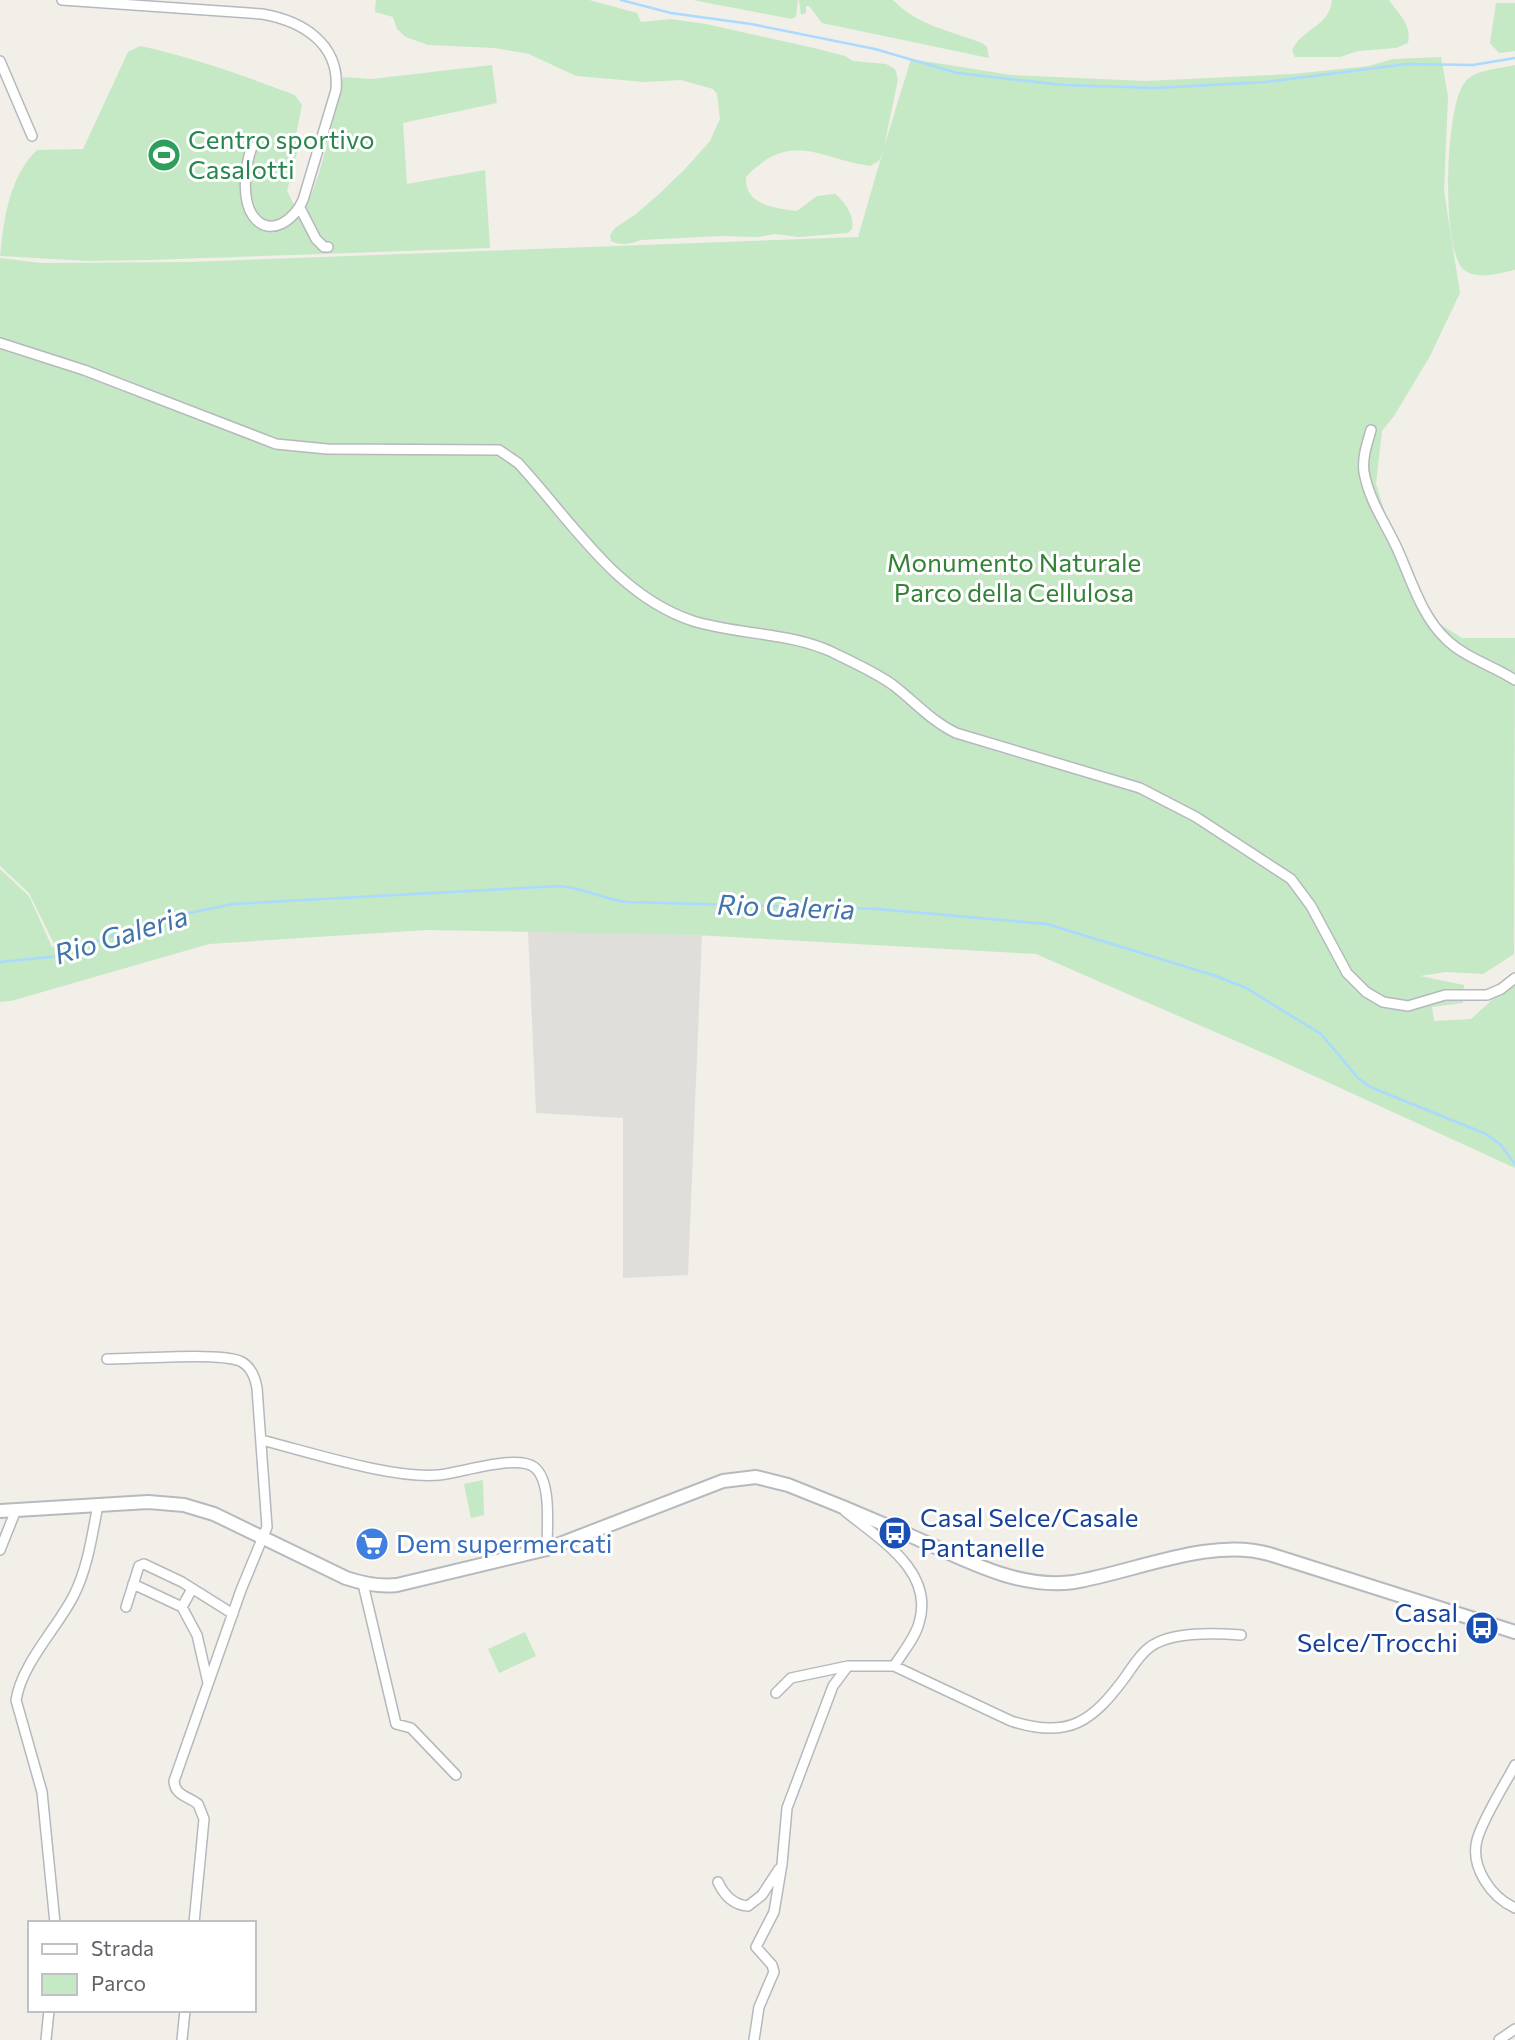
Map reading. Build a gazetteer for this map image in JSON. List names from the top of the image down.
{
  "water": ["Rio Galeria"],
  "parks": ["Monumento Naturale Parco della Cellulosa"],
  "places": {
    "sports": ["Centro sportivo Casalotti"],
    "bus stop": ["Casal Selce/Casale Pantanelle", "Casal Selce/Trocchi"],
    "supermarket": ["Dem supermercati"]
  },
  "legend": ["Strada", "Parco"]
}
